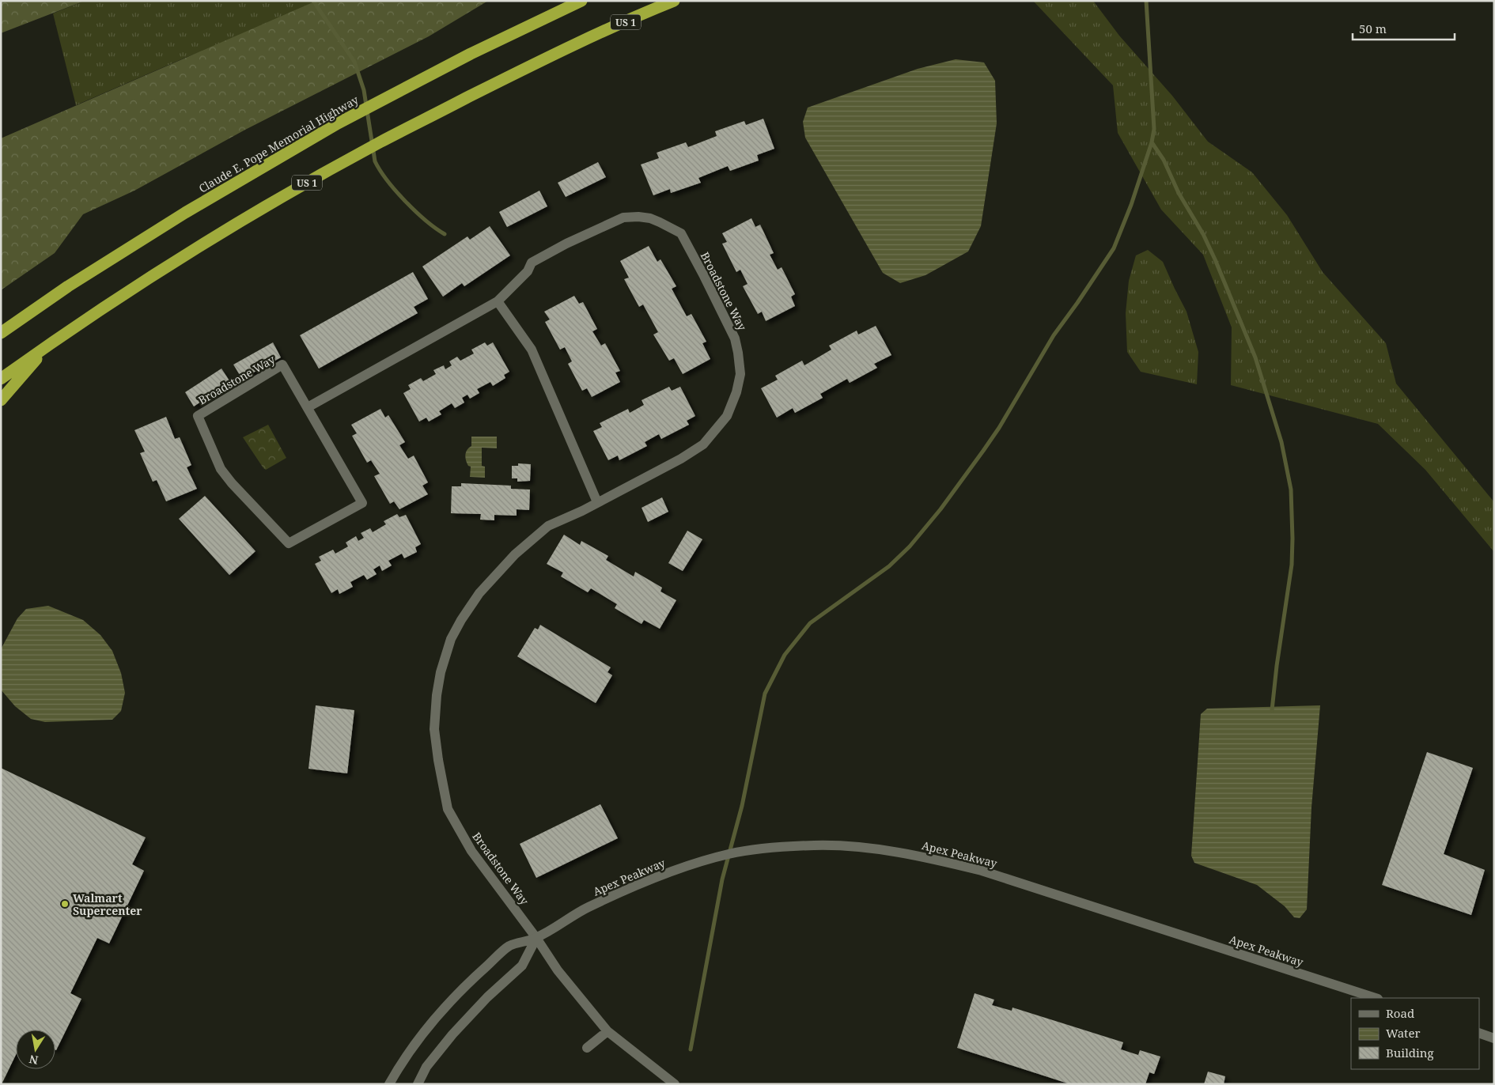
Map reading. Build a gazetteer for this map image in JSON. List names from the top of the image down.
{
  "streets": {
    "highway": ["US 1", "Claude E. Pope Memorial Highway"],
    "street": ["Broadstone Way", "Apex Peakway"]
  },
  "crossings": [
    ["Broadstone Way", "Apex Peakway"]
  ],
  "places": ["Walmart Supercenter"],
  "legend": ["Road", "Water", "Building"],
  "scale_bar": "50 m",
  "north": "bottom"
}
